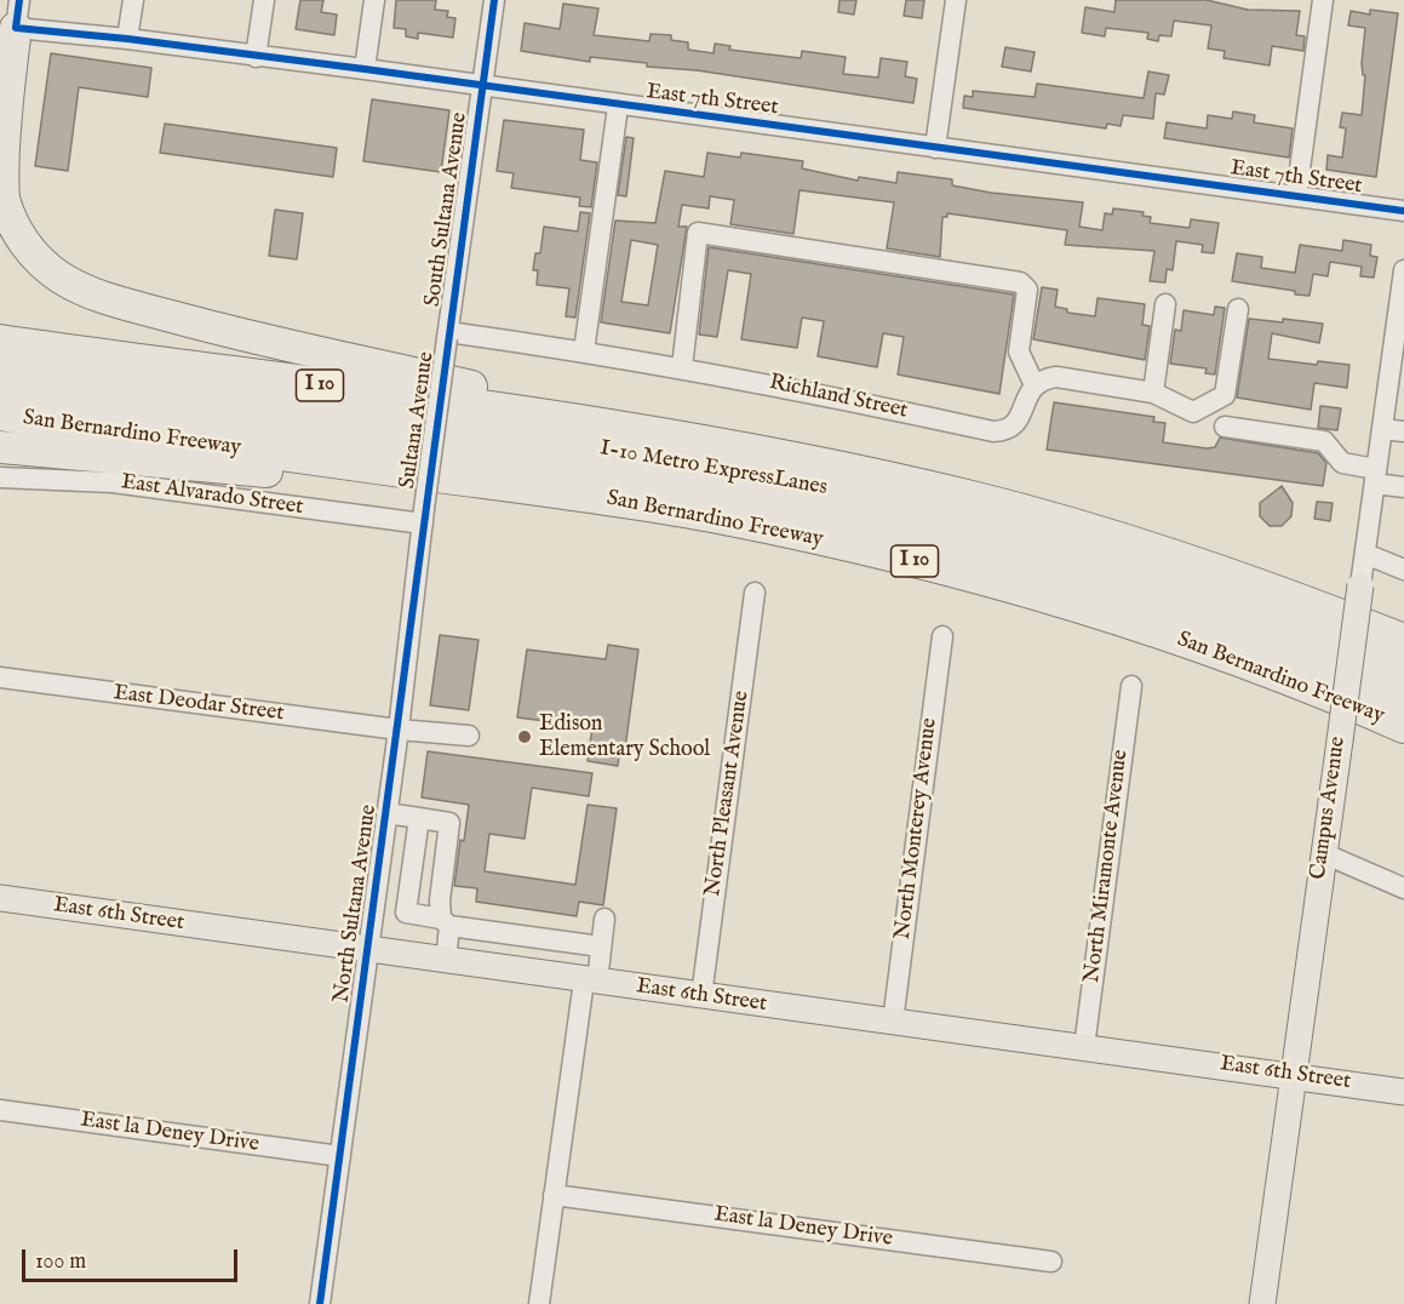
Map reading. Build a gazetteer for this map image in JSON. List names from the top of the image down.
{
  "streets": {
    "highway": ["I 10", "San Bernardino Freeway", "I-10 Metro ExpressLanes"],
    "main road": ["Campus Avenue", "East 6th Street"],
    "street": [
      "East 7th Street",
      "South Sultana Avenue",
      "Richland Street",
      "Sultana Avenue",
      "East Alvarado Street",
      "East Deodar Street",
      "North Pleasant Avenue",
      "North Monterey Avenue",
      "North Miramonte Avenue",
      "North Sultana Avenue",
      "East la Deney Drive"
    ]
  },
  "crossings": [
    ["East 7th Street", "South Sultana Avenue"],
    ["South Sultana Avenue", "Richland Street"],
    ["South Sultana Avenue", "Sultana Avenue"],
    ["Richland Street", "Sultana Avenue"],
    ["Sultana Avenue", "East Alvarado Street"],
    ["Sultana Avenue", "North Sultana Avenue"],
    ["East Alvarado Street", "North Sultana Avenue"],
    ["East Deodar Street", "North Sultana Avenue"],
    ["North Pleasant Avenue", "East 6th Street"],
    ["Campus Avenue", "East 6th Street"],
    ["North Monterey Avenue", "East 6th Street"],
    ["North Miramonte Avenue", "East 6th Street"],
    ["North Sultana Avenue", "East 6th Street"],
    ["North Sultana Avenue", "East la Deney Drive"]
  ],
  "places": ["Edison Elementary School"],
  "scale_bar": "100 m"
}
